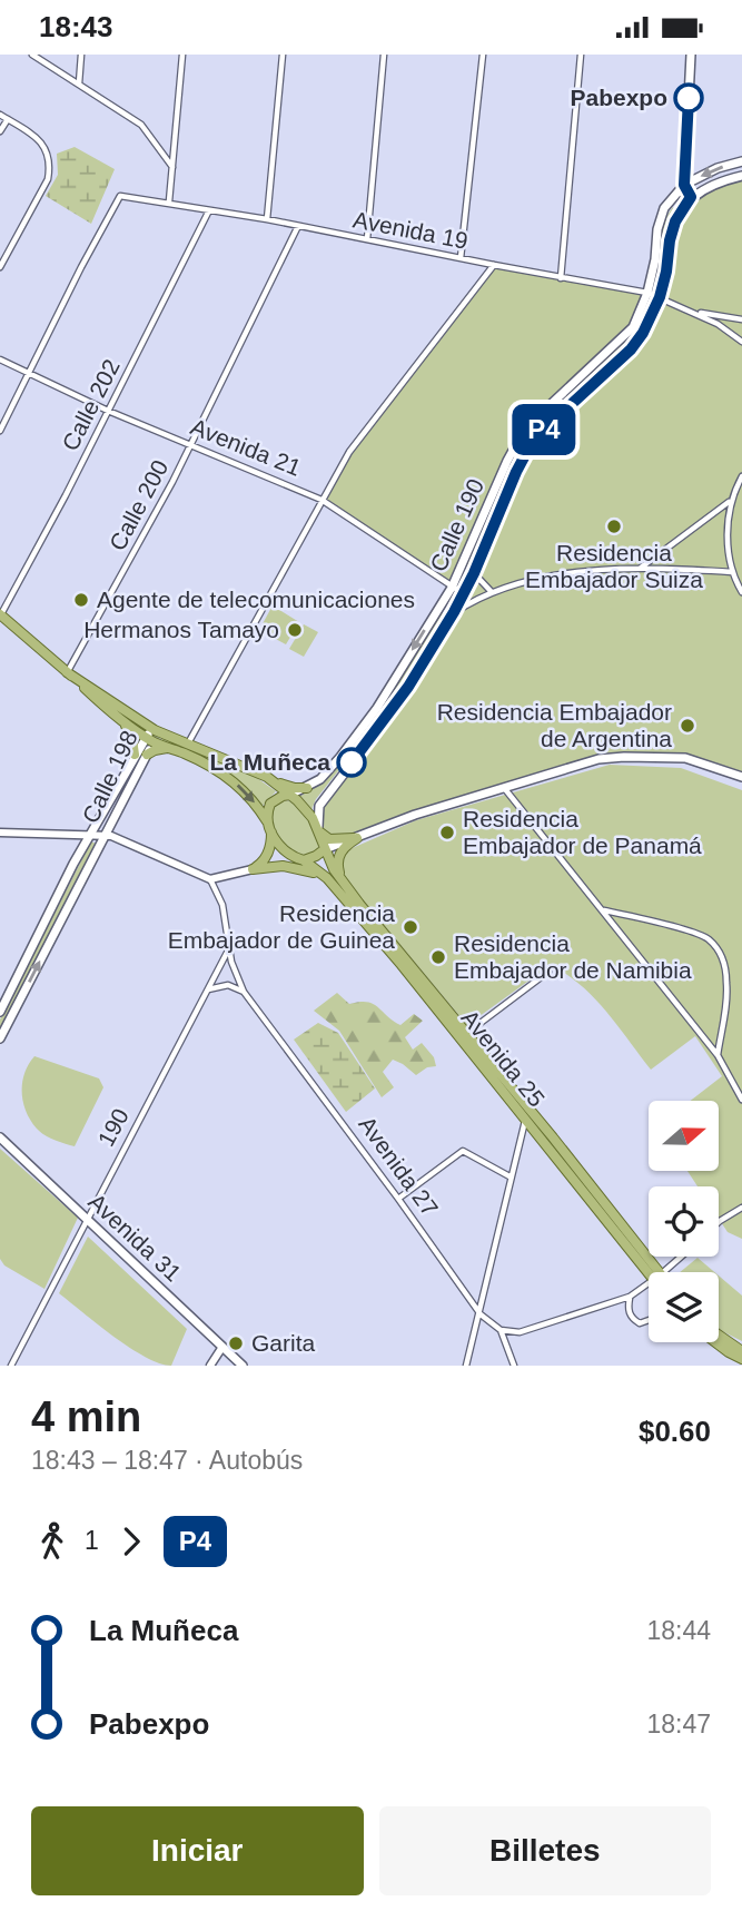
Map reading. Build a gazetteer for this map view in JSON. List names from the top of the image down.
{
  "streets": {
    "main road": [
      "Calle 190",
      "Calle 198",
      "Avenida 25",
      "Avenida 31"
    ],
    "street": [
      "Avenida 19",
      "Calle 202",
      "Avenida 21",
      "Calle 200",
      "190",
      "Avenida 27"
    ]
  },
  "crossings": [
    ["Avenida 19", "Calle 202"],
    ["Avenida 19", "Avenida 21"],
    ["Avenida 19", "Calle 200"],
    ["Avenida 19", "Calle 190"],
    ["Calle 202", "Avenida 21"],
    ["Avenida 21", "Calle 200"],
    ["Avenida 21", "Calle 190"],
    ["Calle 190", "Avenida 25"],
    ["190", "Avenida 27"],
    ["190", "Avenida 31"]
  ],
  "places": [
    "Pabexpo",
    "Residencia Embajador Suiza",
    "Agente de telecomunicaciones",
    "Hermanos Tamayo",
    "Residencia Embajador de Argentina",
    "La Muñeca",
    "Residencia Embajador de Panamá",
    "Residencia Embajador de Guinea",
    "Residencia Embajador de Namibia",
    "Garita"
  ],
  "lines": ["bus line P4"],
  "north": "right",
  "page": {
    "status": "18:43",
    "on_map": "P4",
    "heading": ["4 min", "18:43 – 18:47 · Autobús", "$0.60"],
    "legs": ["1", "P4"],
    "list": [
      {
        "name": "La Muñeca",
        "value": "18:44"
      },
      {
        "name": "Pabexpo",
        "value": "18:47"
      }
    ],
    "buttons": ["Iniciar", "Billetes"]
  }
}
